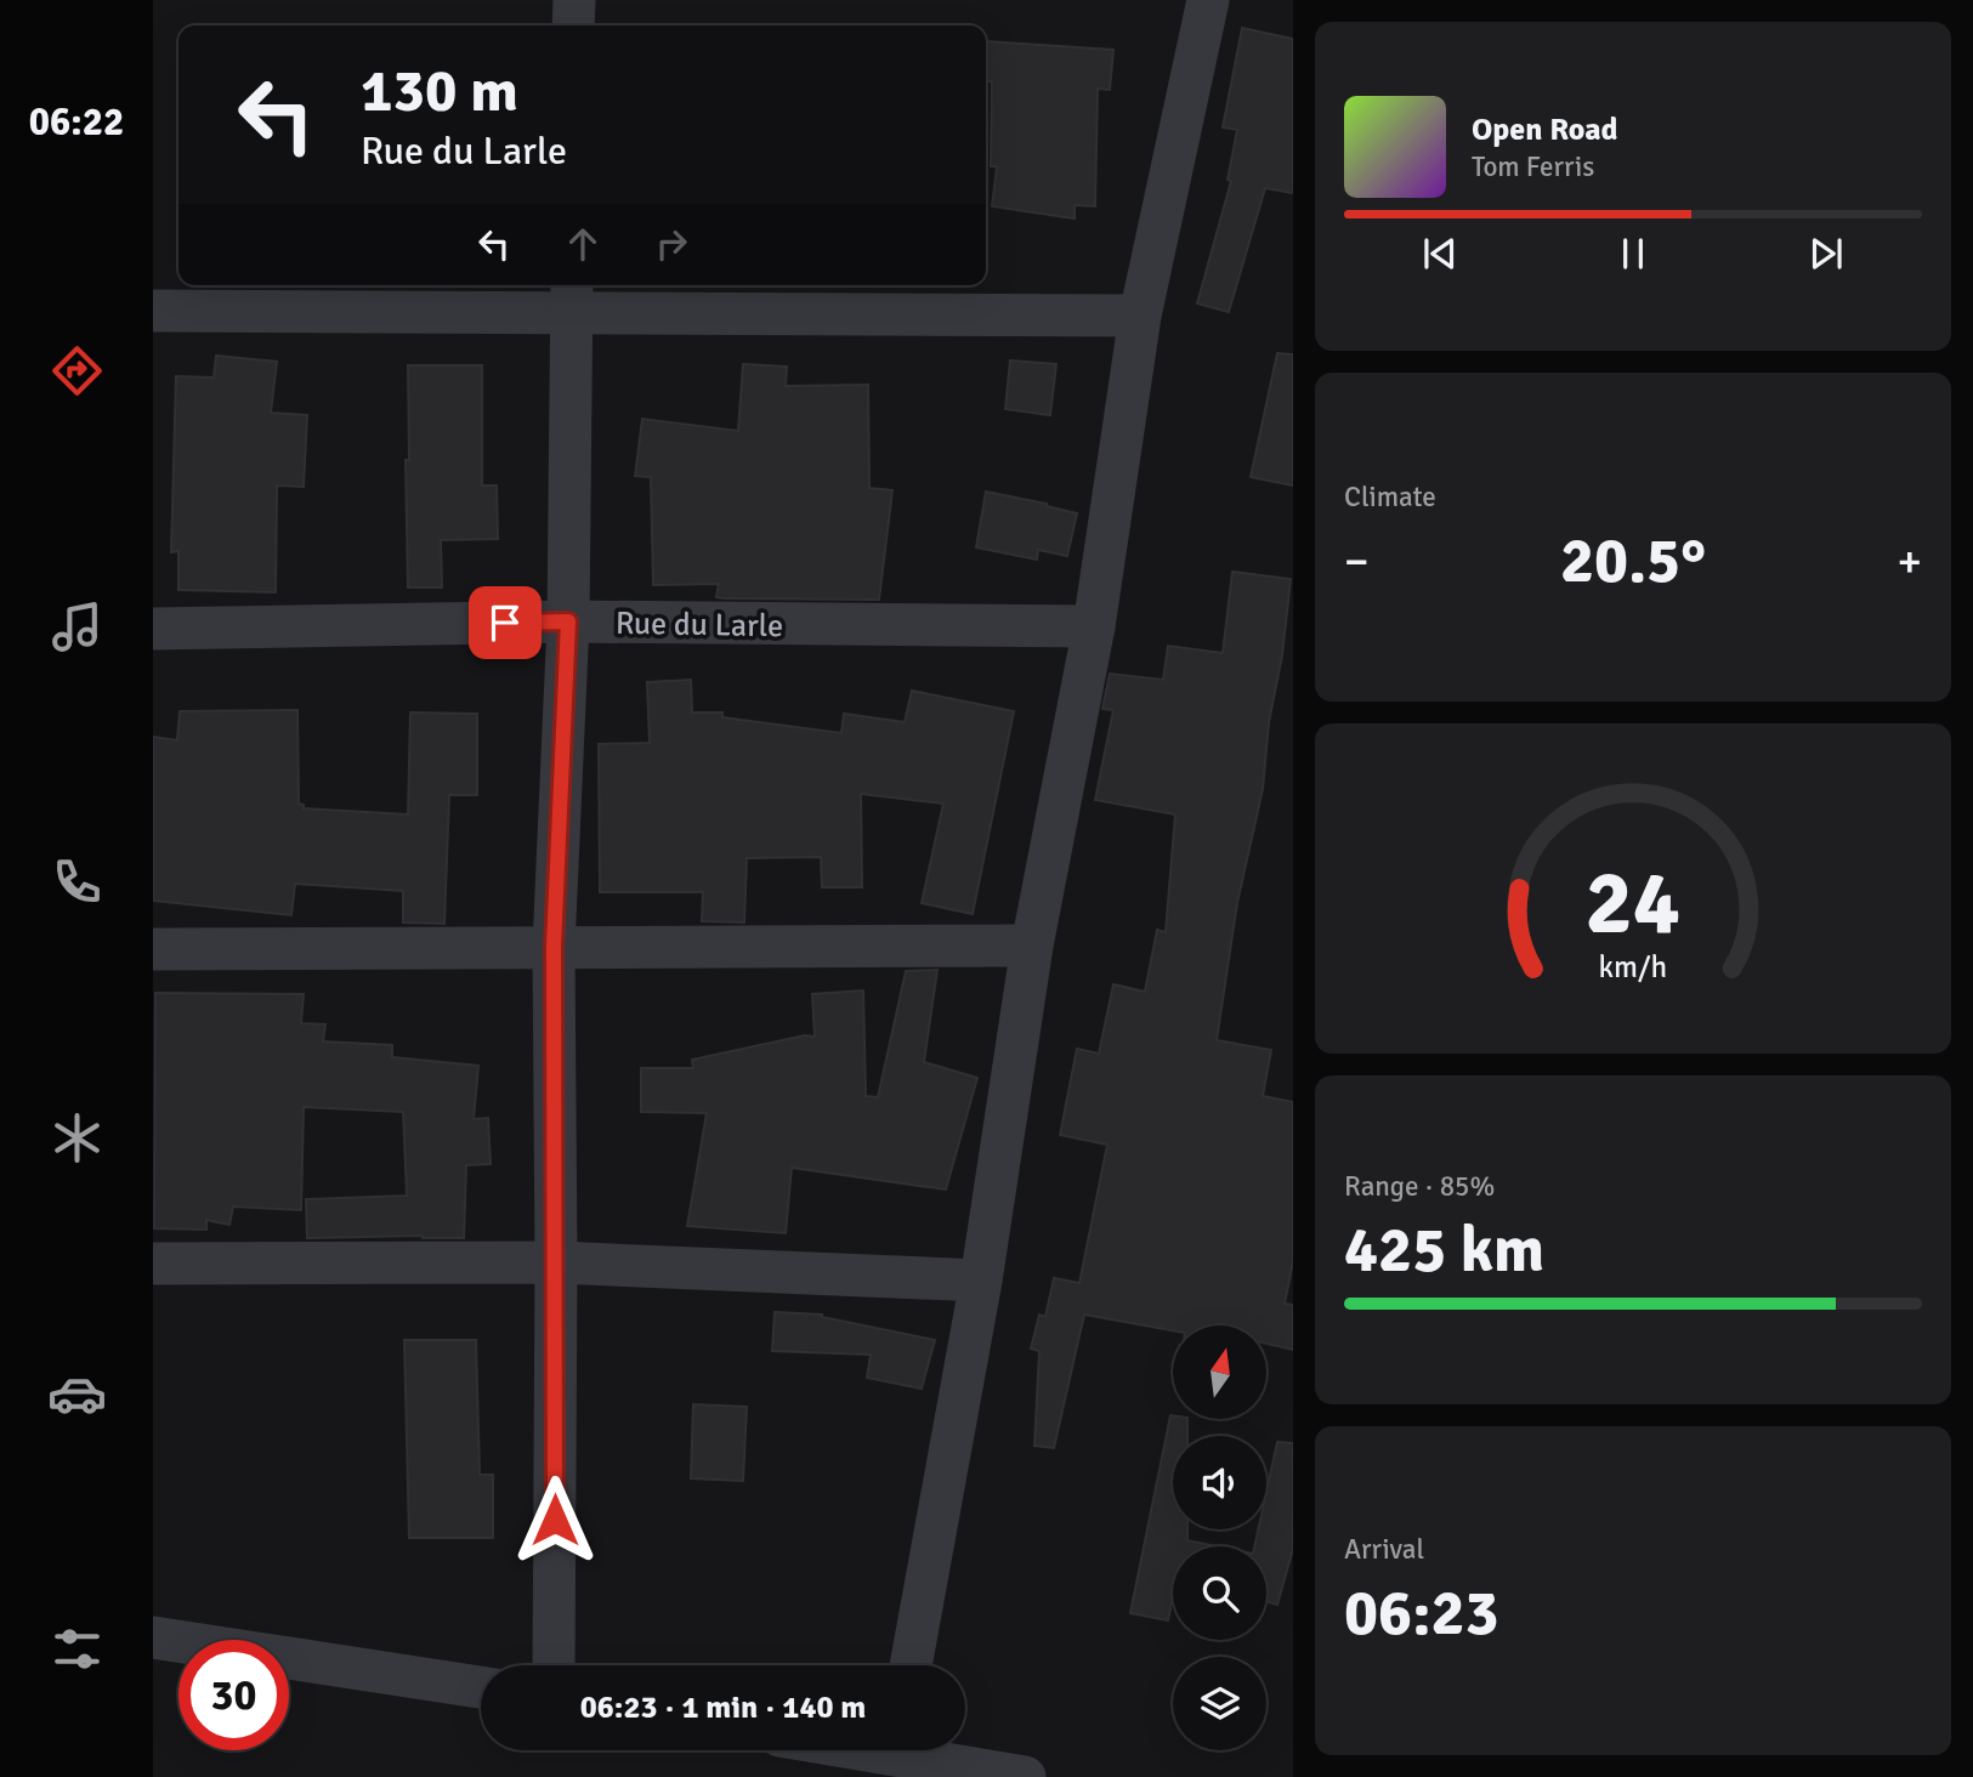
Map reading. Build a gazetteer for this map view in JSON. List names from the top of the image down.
{
  "streets": {
    "street": ["Rue du Larle"]
  },
  "north": "top",
  "page": {
    "tabs": "06:22",
    "turn": ["130 m", "Rue du Larle"],
    "song": ["Open Road", "Tom Ferris"],
    "tile": [
      "Climate",
      ["Range · 85%", "425 km"],
      ["Arrival", "06:23"]
    ],
    "heat": ["−", "20.5°", "+"],
    "limit": "30",
    "trip": "06:23 · 1 min · 140 m",
    "gauge": ["24", "km/h"]
  }
}
